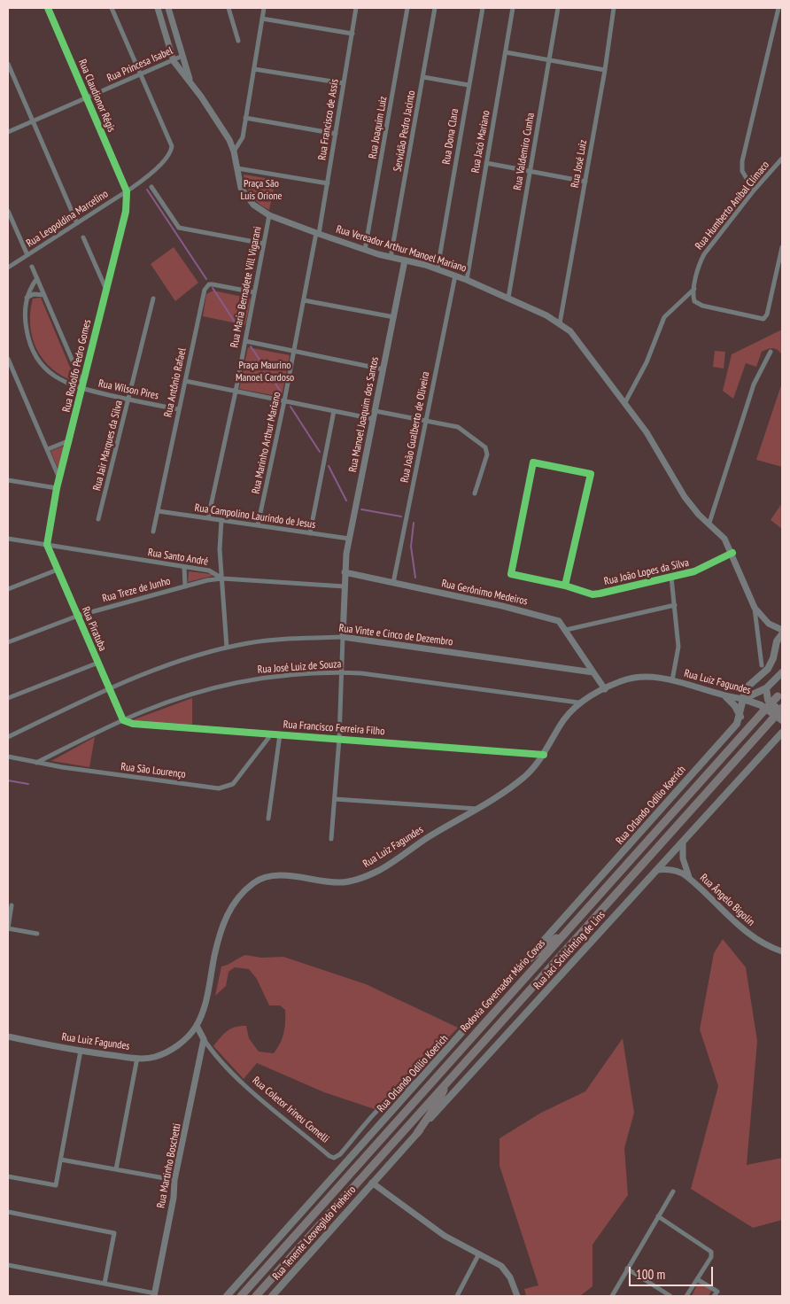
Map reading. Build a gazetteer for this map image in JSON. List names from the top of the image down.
{
  "streets": {
    "highway": ["Rodovia Governador Mário Covas"],
    "main road": [
      "Rua Vereador Arthur Manoel Mariano",
      "Rua Manoel Joaquim dos Santos",
      "Rua Gerônimo Medeiros",
      "Rua Vinte e Cinco de Dezembro",
      "Rua Luiz Fagundes",
      "Rua Orlando Odílio Koerich",
      "Rua Ângelo Bigolin",
      "Rua Jaci Schlichting de Lins",
      "Rua Coletor Irineu Comelli",
      "Rua Martinho Boschetti",
      "Rua Tenente Leovegildo Pinheiro"
    ],
    "street": [
      "Rua Princesa Isabel",
      "Rua Claudionor Régis",
      "Rua Francisco de Assis",
      "Rua Joaquim Luiz",
      "Servidão Pedro Jacinto",
      "Rua Dona Clara",
      "Rua Jacó Mariano",
      "Rua Valdemiro Cunha",
      "Rua José Luiz",
      "Rua Humberto Aníbal Clímaco",
      "Rua Leopoldina Marcelino",
      "Rua Maria Bernadete Vill Vigarani",
      "Rua Rodolfo Pedro Gomes",
      "Rua Antônio Rafael",
      "Rua Wilson Pires",
      "Rua João Gualberto de Oliveira",
      "Rua Marinho Arthur Mariano",
      "Rua Jair Marques da Silva",
      "Rua Campolino Laurindo de Jesus",
      "Rua Santo André",
      "Rua João Lopes da Silva",
      "Rua Treze de Junho",
      "Rua Piratuba",
      "Rua José Luiz de Souza",
      "Rua Francisco Ferreira Filho",
      "Rua São Lourenço"
    ]
  },
  "crossings": [
    ["Rua Princesa Isabel", "Rua Claudionor Régis"],
    ["Rua Princesa Isabel", "Rua Leopoldina Marcelino"],
    ["Rua Princesa Isabel", "Rua Vereador Arthur Manoel Mariano"],
    ["Rua Claudionor Régis", "Rua Leopoldina Marcelino"],
    ["Rua Claudionor Régis", "Rua Rodolfo Pedro Gomes"],
    ["Rua Francisco de Assis", "Rua Vereador Arthur Manoel Mariano"],
    ["Rua Francisco de Assis", "Rua Marinho Arthur Mariano"],
    ["Rua Joaquim Luiz", "Rua Vereador Arthur Manoel Mariano"],
    ["Servidão Pedro Jacinto", "Rua Vereador Arthur Manoel Mariano"],
    ["Rua Dona Clara", "Rua Vereador Arthur Manoel Mariano"],
    ["Rua Jacó Mariano", "Rua Vereador Arthur Manoel Mariano"],
    ["Rua Valdemiro Cunha", "Rua Vereador Arthur Manoel Mariano"],
    ["Rua José Luiz", "Rua Vereador Arthur Manoel Mariano"],
    ["Rua Leopoldina Marcelino", "Rua Rodolfo Pedro Gomes"],
    ["Rua Vereador Arthur Manoel Mariano", "Rua Maria Bernadete Vill Vigarani"],
    ["Rua Vereador Arthur Manoel Mariano", "Rua Manoel Joaquim dos Santos"],
    ["Rua Vereador Arthur Manoel Mariano", "Rua João Gualberto de Oliveira"],
    ["Rua Vereador Arthur Manoel Mariano", "Rua Marinho Arthur Mariano"],
    ["Rua Vereador Arthur Manoel Mariano", "Rua João Lopes da Silva"],
    ["Rua Maria Bernadete Vill Vigarani", "Rua Antônio Rafael"],
    ["Rua Maria Bernadete Vill Vigarani", "Rua Campolino Laurindo de Jesus"],
    ["Rua Rodolfo Pedro Gomes", "Rua Wilson Pires"],
    ["Rua Rodolfo Pedro Gomes", "Rua Santo André"],
    ["Rua Rodolfo Pedro Gomes", "Rua Piratuba"],
    ["Rua Antônio Rafael", "Rua Wilson Pires"],
    ["Rua Antônio Rafael", "Rua Campolino Laurindo de Jesus"],
    ["Rua Wilson Pires", "Rua Jair Marques da Silva"],
    ["Rua Manoel Joaquim dos Santos", "Rua Campolino Laurindo de Jesus"],
    ["Rua Manoel Joaquim dos Santos", "Rua Santo André"],
    ["Rua Manoel Joaquim dos Santos", "Rua Gerônimo Medeiros"],
    ["Rua Manoel Joaquim dos Santos", "Rua Vinte e Cinco de Dezembro"],
    ["Rua João Gualberto de Oliveira", "Rua Gerônimo Medeiros"],
    ["Rua Marinho Arthur Mariano", "Rua Campolino Laurindo de Jesus"],
    ["Rua Santo André", "Rua Treze de Junho"],
    ["Rua Santo André", "Rua Piratuba"],
    ["Rua Treze de Junho", "Rua Piratuba"],
    ["Rua Gerônimo Medeiros", "Rua Vinte e Cinco de Dezembro"],
    ["Rua Piratuba", "Rua Vinte e Cinco de Dezembro"],
    ["Rua Piratuba", "Rua José Luiz de Souza"],
    ["Rua Piratuba", "Rua Francisco Ferreira Filho"],
    ["Rua José Luiz de Souza", "Rua Luiz Fagundes"],
    ["Rua José Luiz de Souza", "Rua Francisco Ferreira Filho"],
    ["Rua José Luiz de Souza", "Rua São Lourenço"],
    ["Rua Luiz Fagundes", "Rua Francisco Ferreira Filho"],
    ["Rua Luiz Fagundes", "Rua Orlando Odílio Koerich"],
    ["Rua Luiz Fagundes", "Rua Coletor Irineu Comelli"],
    ["Rua Francisco Ferreira Filho", "Rua São Lourenço"],
    ["Rua Orlando Odílio Koerich", "Rua Coletor Irineu Comelli"],
    ["Rua Ângelo Bigolin", "Rua Jaci Schlichting de Lins"],
    ["Rua Jaci Schlichting de Lins", "Rua Tenente Leovegildo Pinheiro"],
    ["Rua Coletor Irineu Comelli", "Rua Martinho Boschetti"]
  ],
  "parks": ["Praça São Luís Orione", "Praça Maurino Manoel Cardoso"],
  "scale_bar": "100 m"
}
